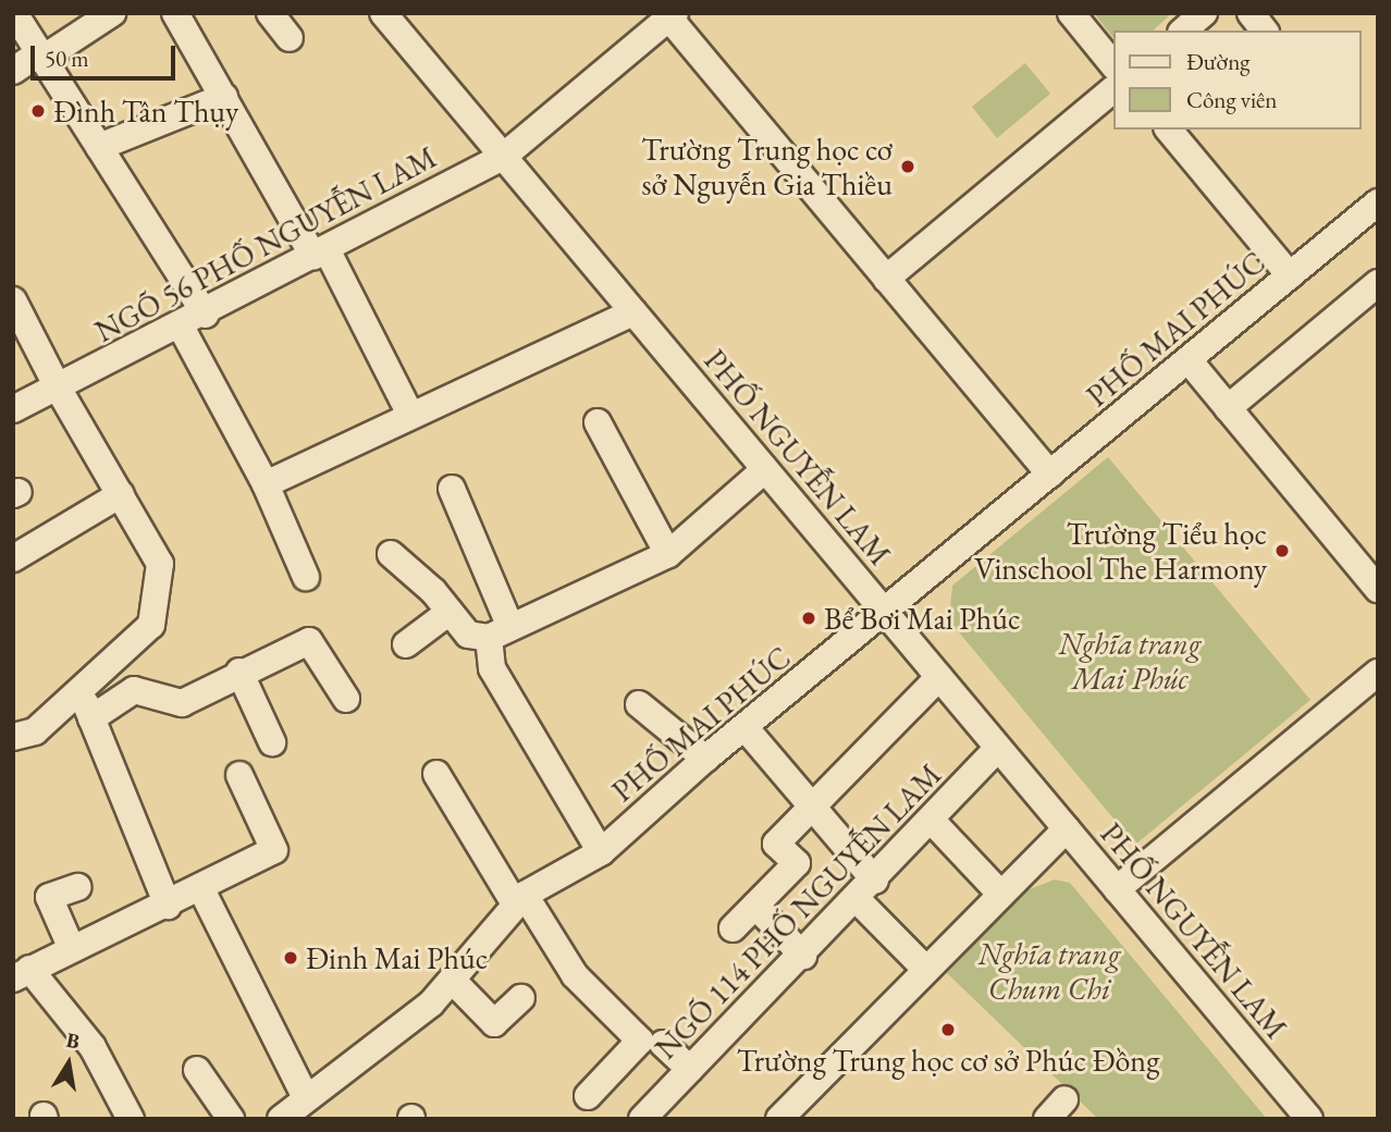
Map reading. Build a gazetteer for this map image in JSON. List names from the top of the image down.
{
  "streets": {
    "street": [
      "NGÕ 56 PHỐ NGUYỄN LAM",
      "PHỐ MAI PHÚC",
      "PHỐ NGUYỄN LAM",
      "NGÕ 114 PHỐ NGUYỄN LAM"
    ]
  },
  "crossings": [
    ["NGÕ 56 PHỐ NGUYỄN LAM", "PHỐ NGUYỄN LAM"],
    ["PHỐ MAI PHÚC", "PHỐ NGUYỄN LAM"],
    ["PHỐ NGUYỄN LAM", "NGÕ 114 PHỐ NGUYỄN LAM"]
  ],
  "parks": ["Nghĩa trang Mai Phúc", "Nghĩa trang Chum Chi"],
  "places": [
    "Đình Tân Thụy",
    "Trường Trung học cơ sở Nguyễn Gia Thiều",
    "Trường Tiểu học Vinschool The Harmony",
    "Bể Bơi Mai Phúc",
    "Đinh Mai Phúc",
    "Trường Trung học cơ sở Phúc Đồng"
  ],
  "legend": ["Đường", "Công viên"],
  "scale_bar": "50 m",
  "north": "top"
}
